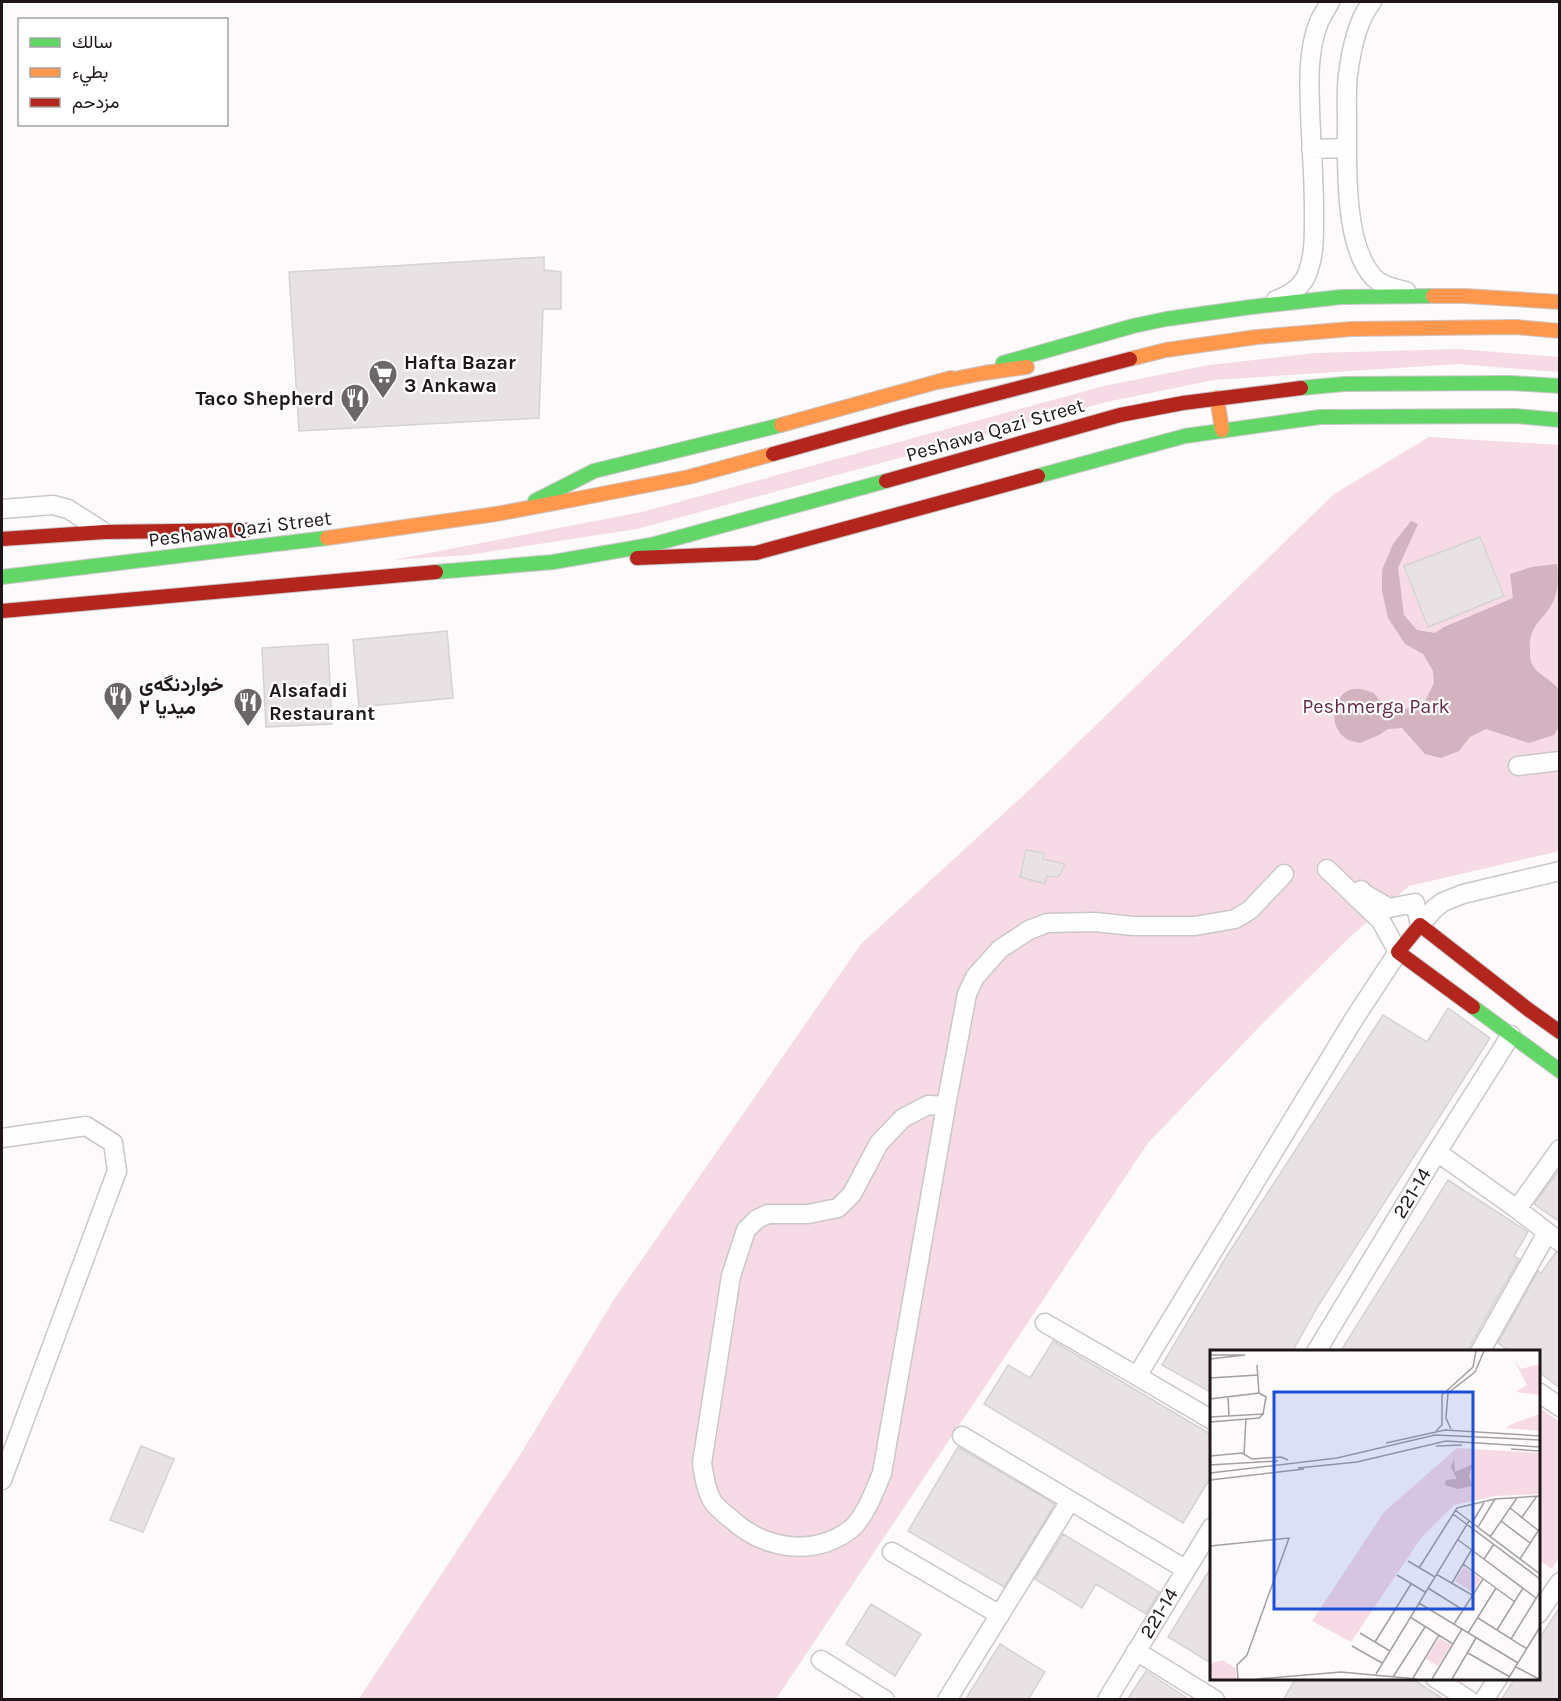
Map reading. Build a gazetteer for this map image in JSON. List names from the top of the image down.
{
  "streets": {
    "main road": ["Peshawa Qazi Street"],
    "street": ["221-14"]
  },
  "parks": ["Peshmerga Park"],
  "places": {
    "supermarket": ["Hafta Bazar 3 Ankawa"],
    "restaurant": ["Taco Shepherd", "خواردنگەی میدیا ٢", "Alsafadi Restaurant"]
  },
  "legend": ["سالك", "بطيء", "مزدحم"]
}
